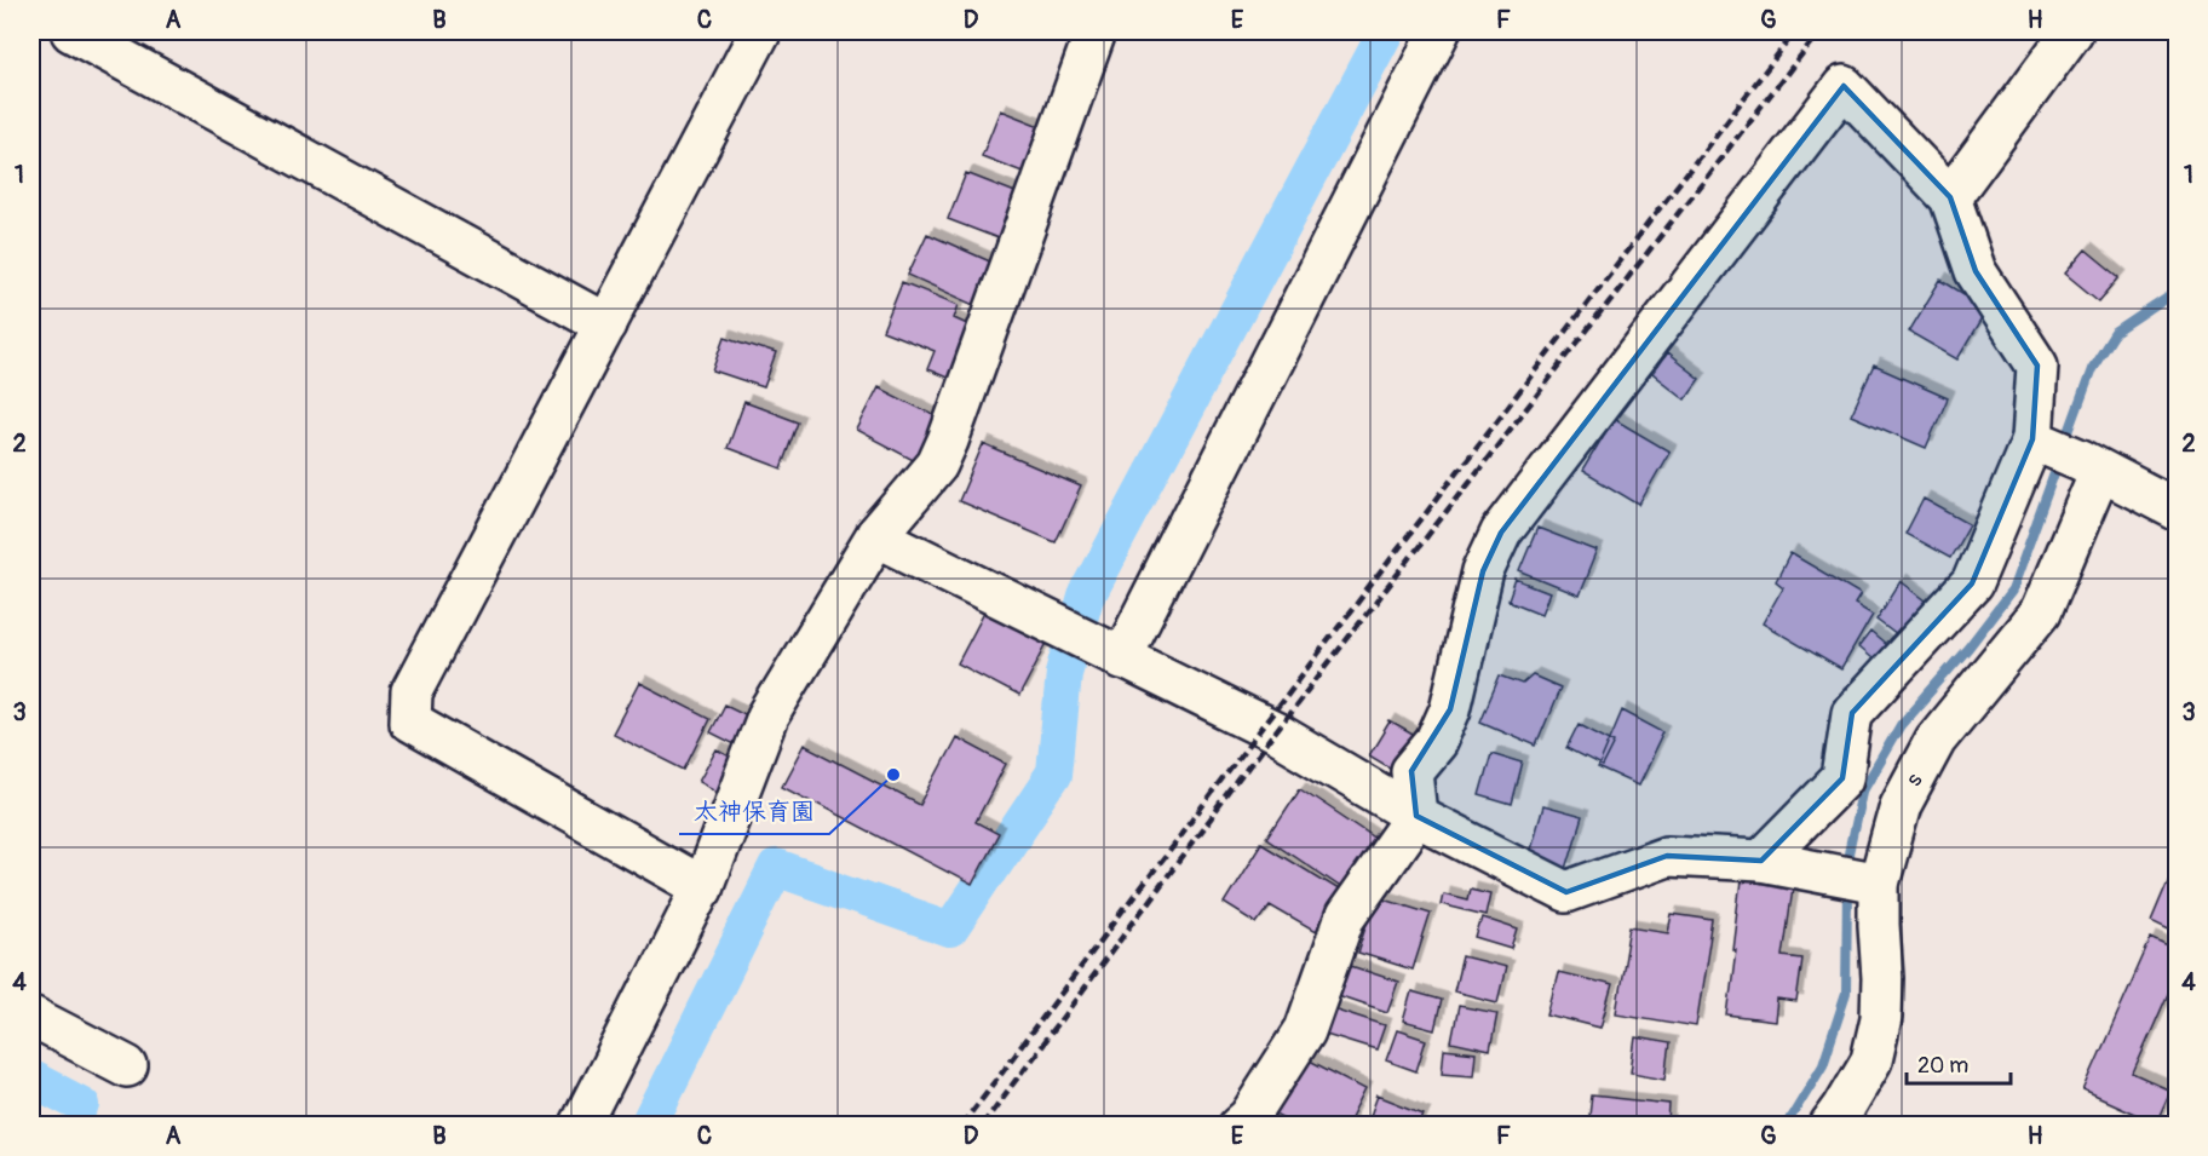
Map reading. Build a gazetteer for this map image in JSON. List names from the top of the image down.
{
  "streets": {
    "street": ["s"]
  },
  "places": ["太神保育園"],
  "scale_bar": "20 m",
  "grid": {
    "columns": [
      "A",
      "B",
      "C",
      "D",
      "E",
      "F",
      "G",
      "H"
    ],
    "rows": [
      "1",
      "2",
      "3",
      "4"
    ]
  }
}
